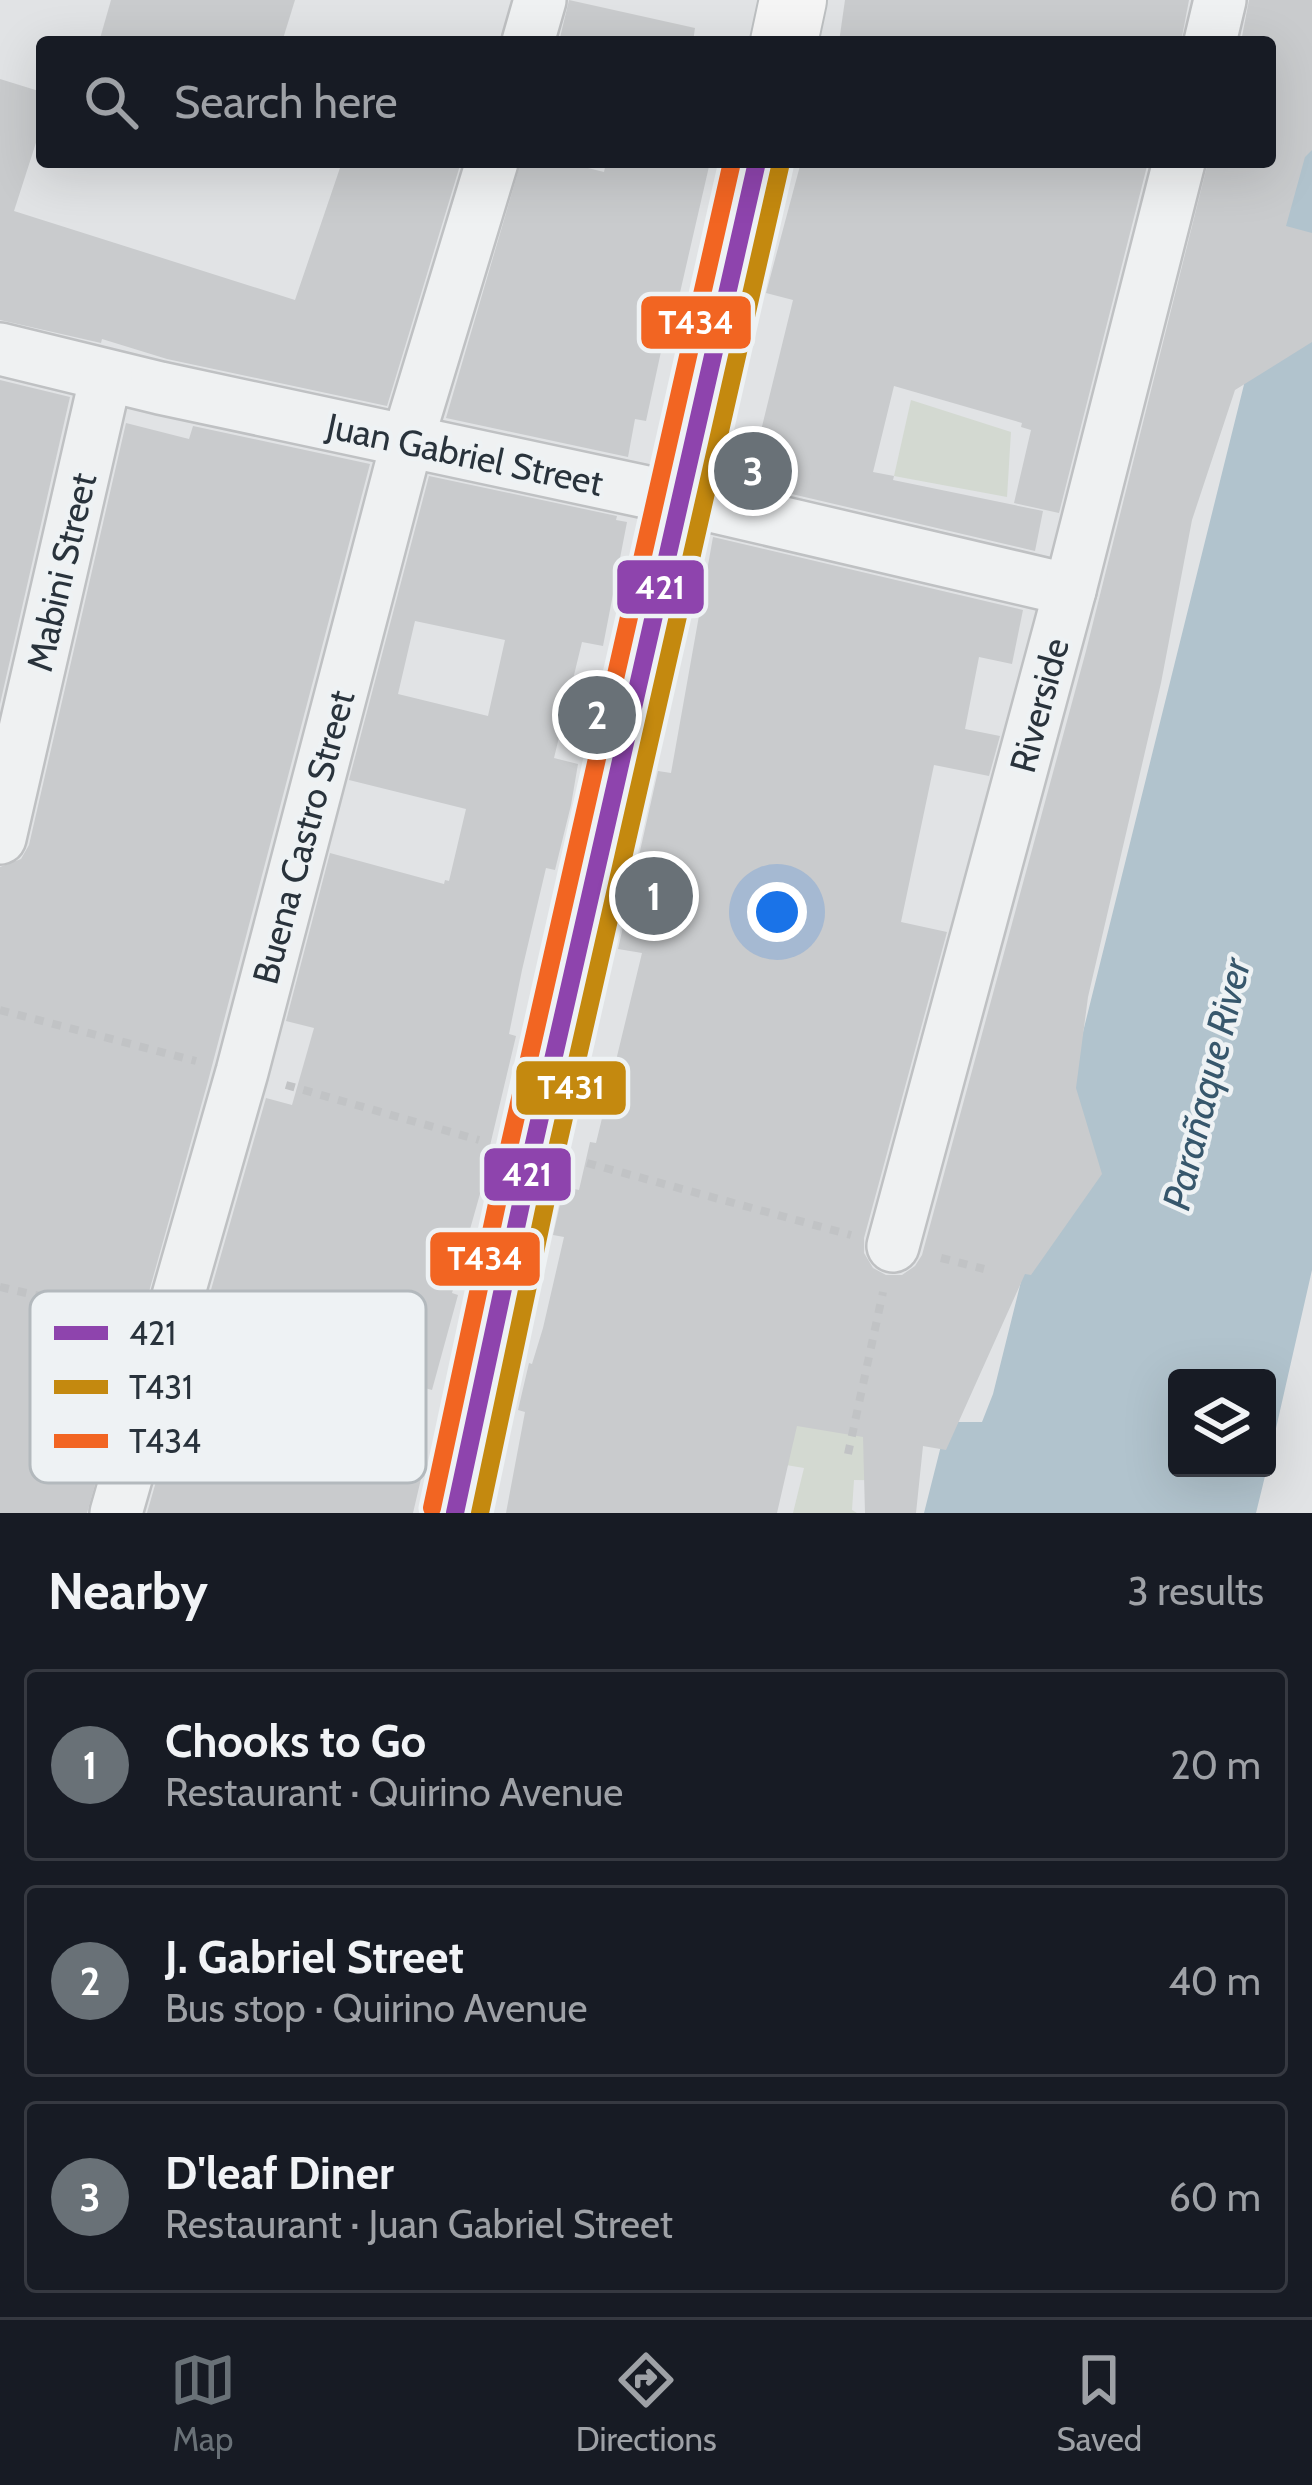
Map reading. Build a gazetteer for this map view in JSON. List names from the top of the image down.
{
  "streets": {
    "street": [
      "Juan Gabriel Street",
      "Mabini Street",
      "Riverside",
      "Buena Castro Street"
    ]
  },
  "crossings": [
    ["Juan Gabriel Street", "Mabini Street"],
    ["Juan Gabriel Street", "Riverside"],
    ["Juan Gabriel Street", "Buena Castro Street"]
  ],
  "water": ["Parañaque River"],
  "lines": ["transit line 421", "transit line T431", "transit line T434"],
  "legend": ["421", "T431", "T434"],
  "page": {
    "search": "Search here",
    "pins": ["3", "2", "1"],
    "heading": ["Nearby", "3 results"],
    "list": [
      {
        "mark": "1",
        "name": "Chooks to Go",
        "note": "Restaurant · Quirino Avenue",
        "value": "20 m"
      },
      {
        "mark": "2",
        "name": "J. Gabriel Street",
        "note": "Bus stop · Quirino Avenue",
        "value": "40 m"
      },
      {
        "mark": "3",
        "name": "D'leaf Diner",
        "note": "Restaurant · Juan Gabriel Street",
        "value": "60 m"
      }
    ],
    "nav": ["Map", "Directions", "Saved"]
  }
}
